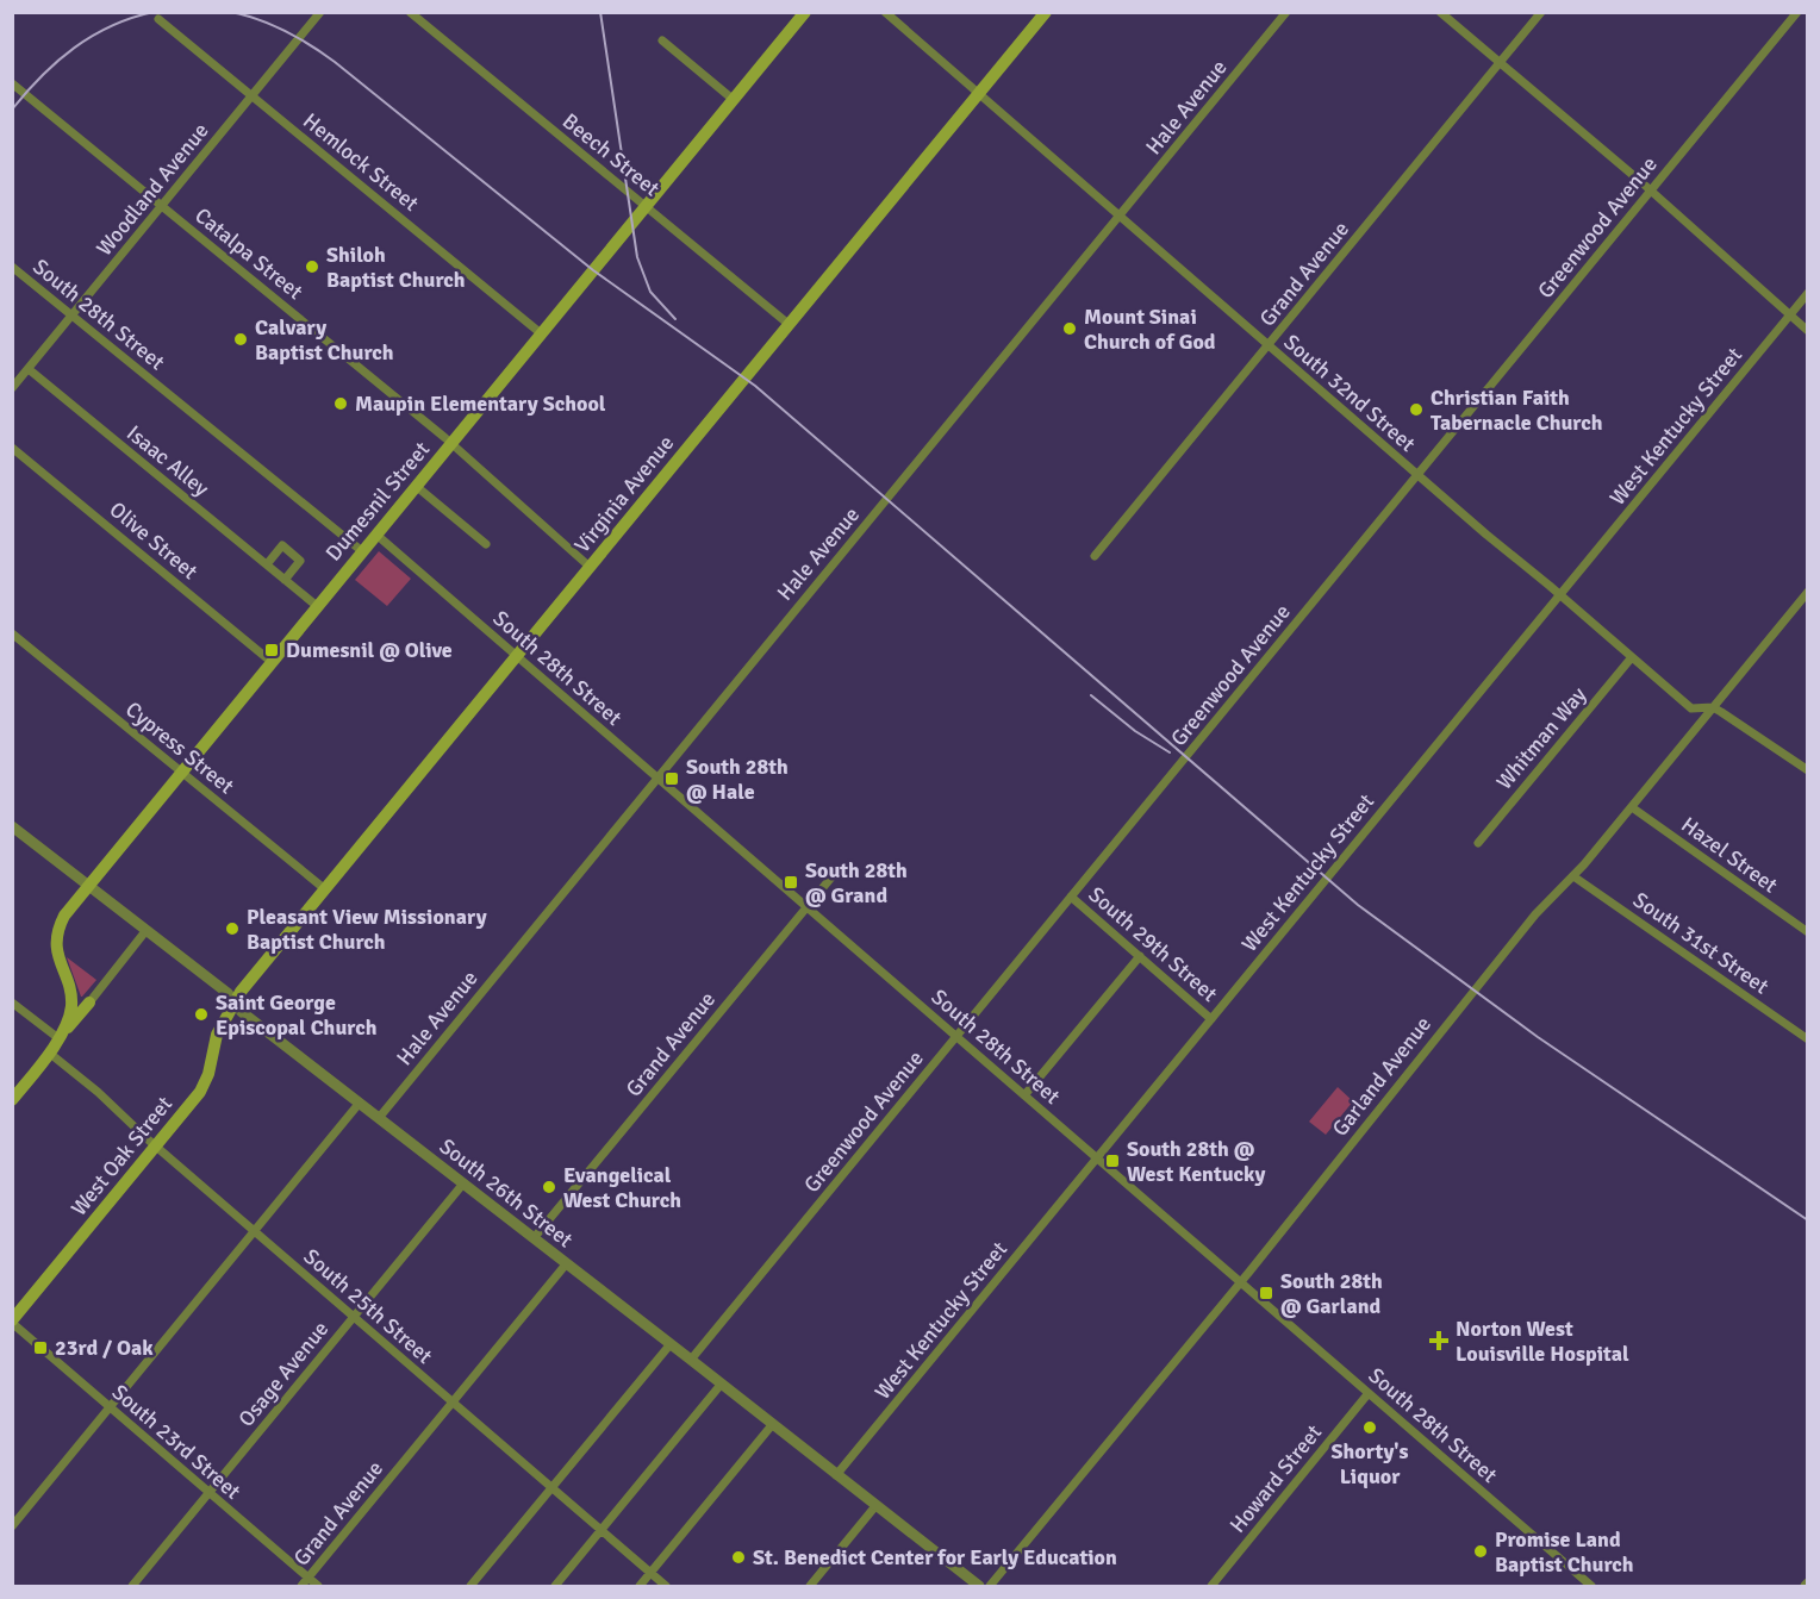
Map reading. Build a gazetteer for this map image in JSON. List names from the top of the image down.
{
  "streets": {
    "main road": ["Virginia Avenue", "Dumesnil Street", "West Oak Street"],
    "street": [
      "Hale Avenue",
      "Beech Street",
      "Hemlock Street",
      "Woodland Avenue",
      "Greenwood Avenue",
      "Catalpa Street",
      "Grand Avenue",
      "South 28th Street",
      "South 32nd Street",
      "West Kentucky Street",
      "Isaac Alley",
      "Olive Street",
      "Whitman Way",
      "Cypress Street",
      "Hazel Street",
      "South 31st Street",
      "South 29th Street",
      "Garland Avenue",
      "South 26th Street",
      "South 25th Street",
      "Osage Avenue",
      "South 23rd Street",
      "Howard Street"
    ]
  },
  "crossings": [
    ["Hale Avenue", "South 28th Street"],
    ["Hale Avenue", "South 32nd Street"],
    ["Hale Avenue", "South 26th Street"],
    ["Beech Street", "Virginia Avenue"],
    ["Beech Street", "Dumesnil Street"],
    ["Hemlock Street", "Woodland Avenue"],
    ["Hemlock Street", "Dumesnil Street"],
    ["Woodland Avenue", "Catalpa Street"],
    ["Woodland Avenue", "South 28th Street"],
    ["Woodland Avenue", "Isaac Alley"],
    ["Greenwood Avenue", "South 28th Street"],
    ["Greenwood Avenue", "South 32nd Street"],
    ["Greenwood Avenue", "South 29th Street"],
    ["Greenwood Avenue", "South 26th Street"],
    ["Catalpa Street", "Virginia Avenue"],
    ["Catalpa Street", "Dumesnil Street"],
    ["Grand Avenue", "South 28th Street"],
    ["Grand Avenue", "South 32nd Street"],
    ["Grand Avenue", "South 26th Street"],
    ["Grand Avenue", "South 25th Street"],
    ["Grand Avenue", "South 23rd Street"],
    ["South 28th Street", "West Kentucky Street"],
    ["South 28th Street", "Virginia Avenue"],
    ["South 28th Street", "Dumesnil Street"],
    ["South 28th Street", "Garland Avenue"],
    ["South 28th Street", "Howard Street"],
    ["South 32nd Street", "West Kentucky Street"],
    ["South 32nd Street", "Virginia Avenue"],
    ["South 32nd Street", "Whitman Way"],
    ["South 32nd Street", "Garland Avenue"],
    ["West Kentucky Street", "South 29th Street"],
    ["West Kentucky Street", "South 26th Street"],
    ["Isaac Alley", "Dumesnil Street"],
    ["Virginia Avenue", "Cypress Street"],
    ["Virginia Avenue", "West Oak Street"],
    ["Virginia Avenue", "South 26th Street"],
    ["Dumesnil Street", "Olive Street"],
    ["Dumesnil Street", "Cypress Street"],
    ["Dumesnil Street", "South 26th Street"],
    ["Dumesnil Street", "South 25th Street"],
    ["Hazel Street", "Garland Avenue"],
    ["South 31st Street", "Garland Avenue"],
    ["West Oak Street", "South 26th Street"],
    ["West Oak Street", "South 25th Street"],
    ["West Oak Street", "South 23rd Street"],
    ["South 26th Street", "Osage Avenue"],
    ["South 25th Street", "Osage Avenue"],
    ["Osage Avenue", "South 23rd Street"]
  ],
  "places": {
    "other": [
      "Shiloh Baptist Church",
      "Mount Sinai Church of God",
      "Calvary Baptist Church",
      "Maupin Elementary School",
      "Christian Faith Tabernacle Church",
      "Pleasant View Missionary Baptist Church",
      "Saint George Episcopal Church",
      "Evangelical West Church",
      "Shorty's Liquor",
      "Promise Land Baptist Church",
      "St. Benedict Center for Early Education"
    ],
    "transit": [
      "Dumesnil @ Olive",
      "South 28th @ Hale",
      "South 28th @ Grand",
      "South 28th @ West Kentucky",
      "South 28th @ Garland",
      "23rd / Oak"
    ],
    "health": ["Norton West Louisville Hospital"]
  }
}
